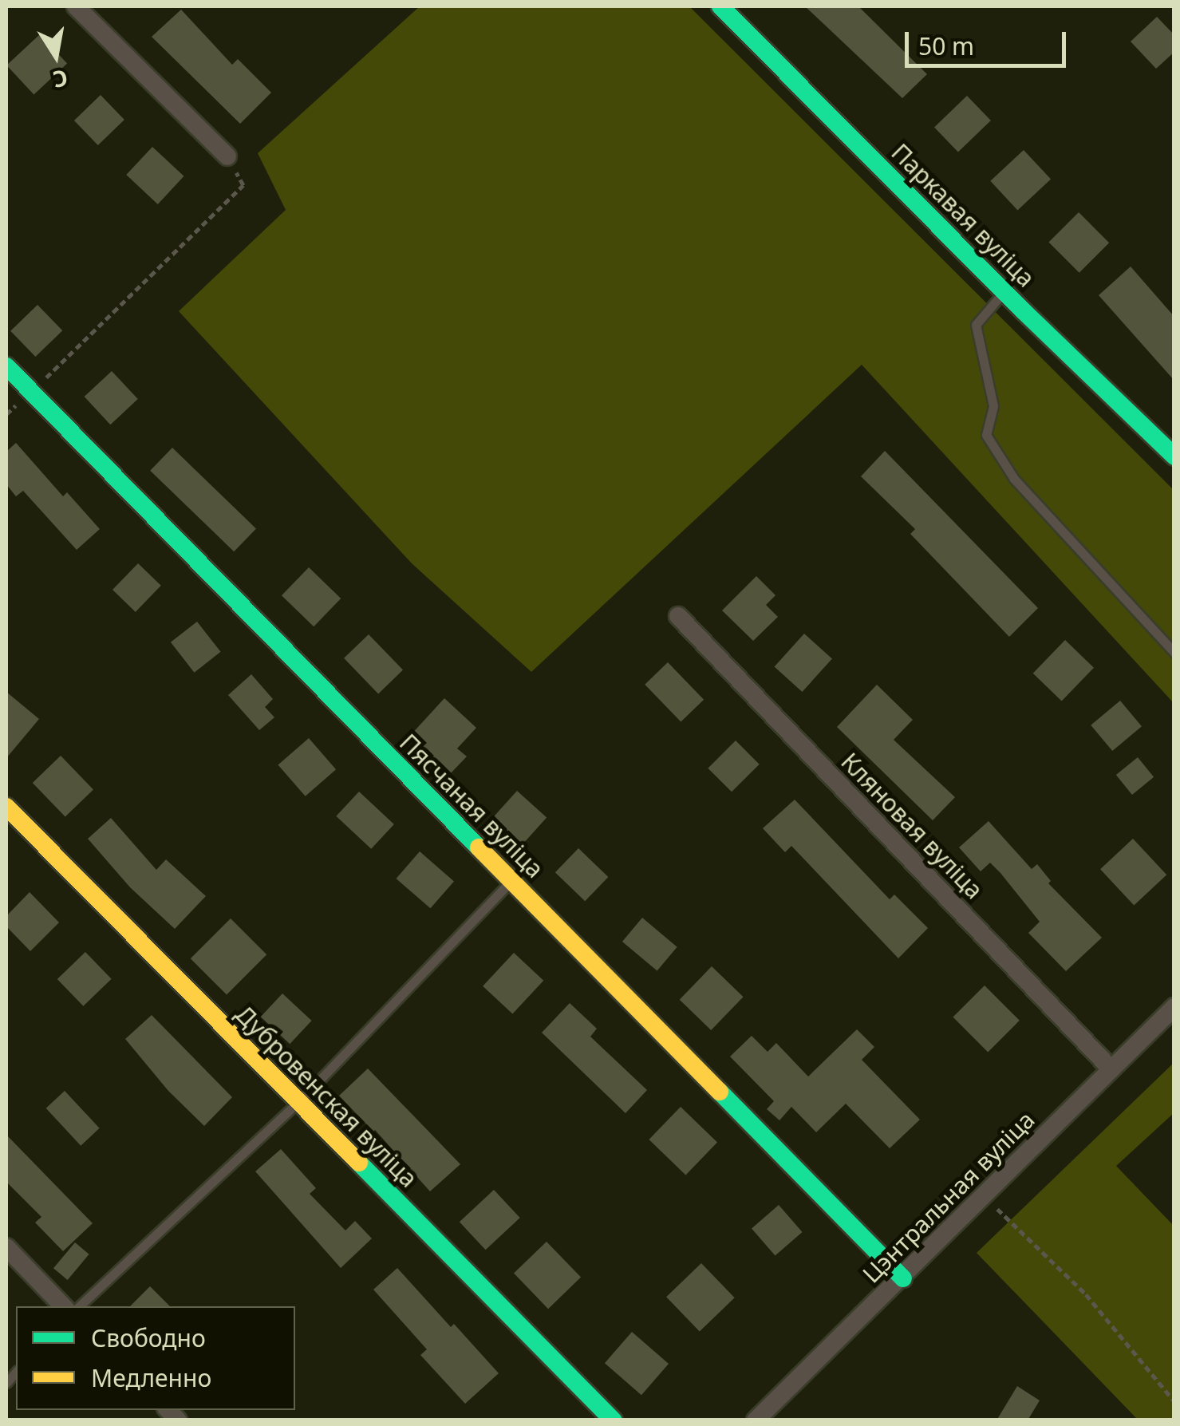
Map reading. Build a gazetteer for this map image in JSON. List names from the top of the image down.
{
  "streets": {
    "street": [
      "Паркавая вуліца",
      "Пясчаная вуліца",
      "Кляновая вуліца",
      "Дубровенская вуліца",
      "Цэнтральная вуліца"
    ]
  },
  "crossings": [
    ["Пясчаная вуліца", "Цэнтральная вуліца"],
    ["Кляновая вуліца", "Цэнтральная вуліца"]
  ],
  "legend": ["Свободно", "Медленно"],
  "scale_bar": "50 m",
  "north": "bottom"
}
